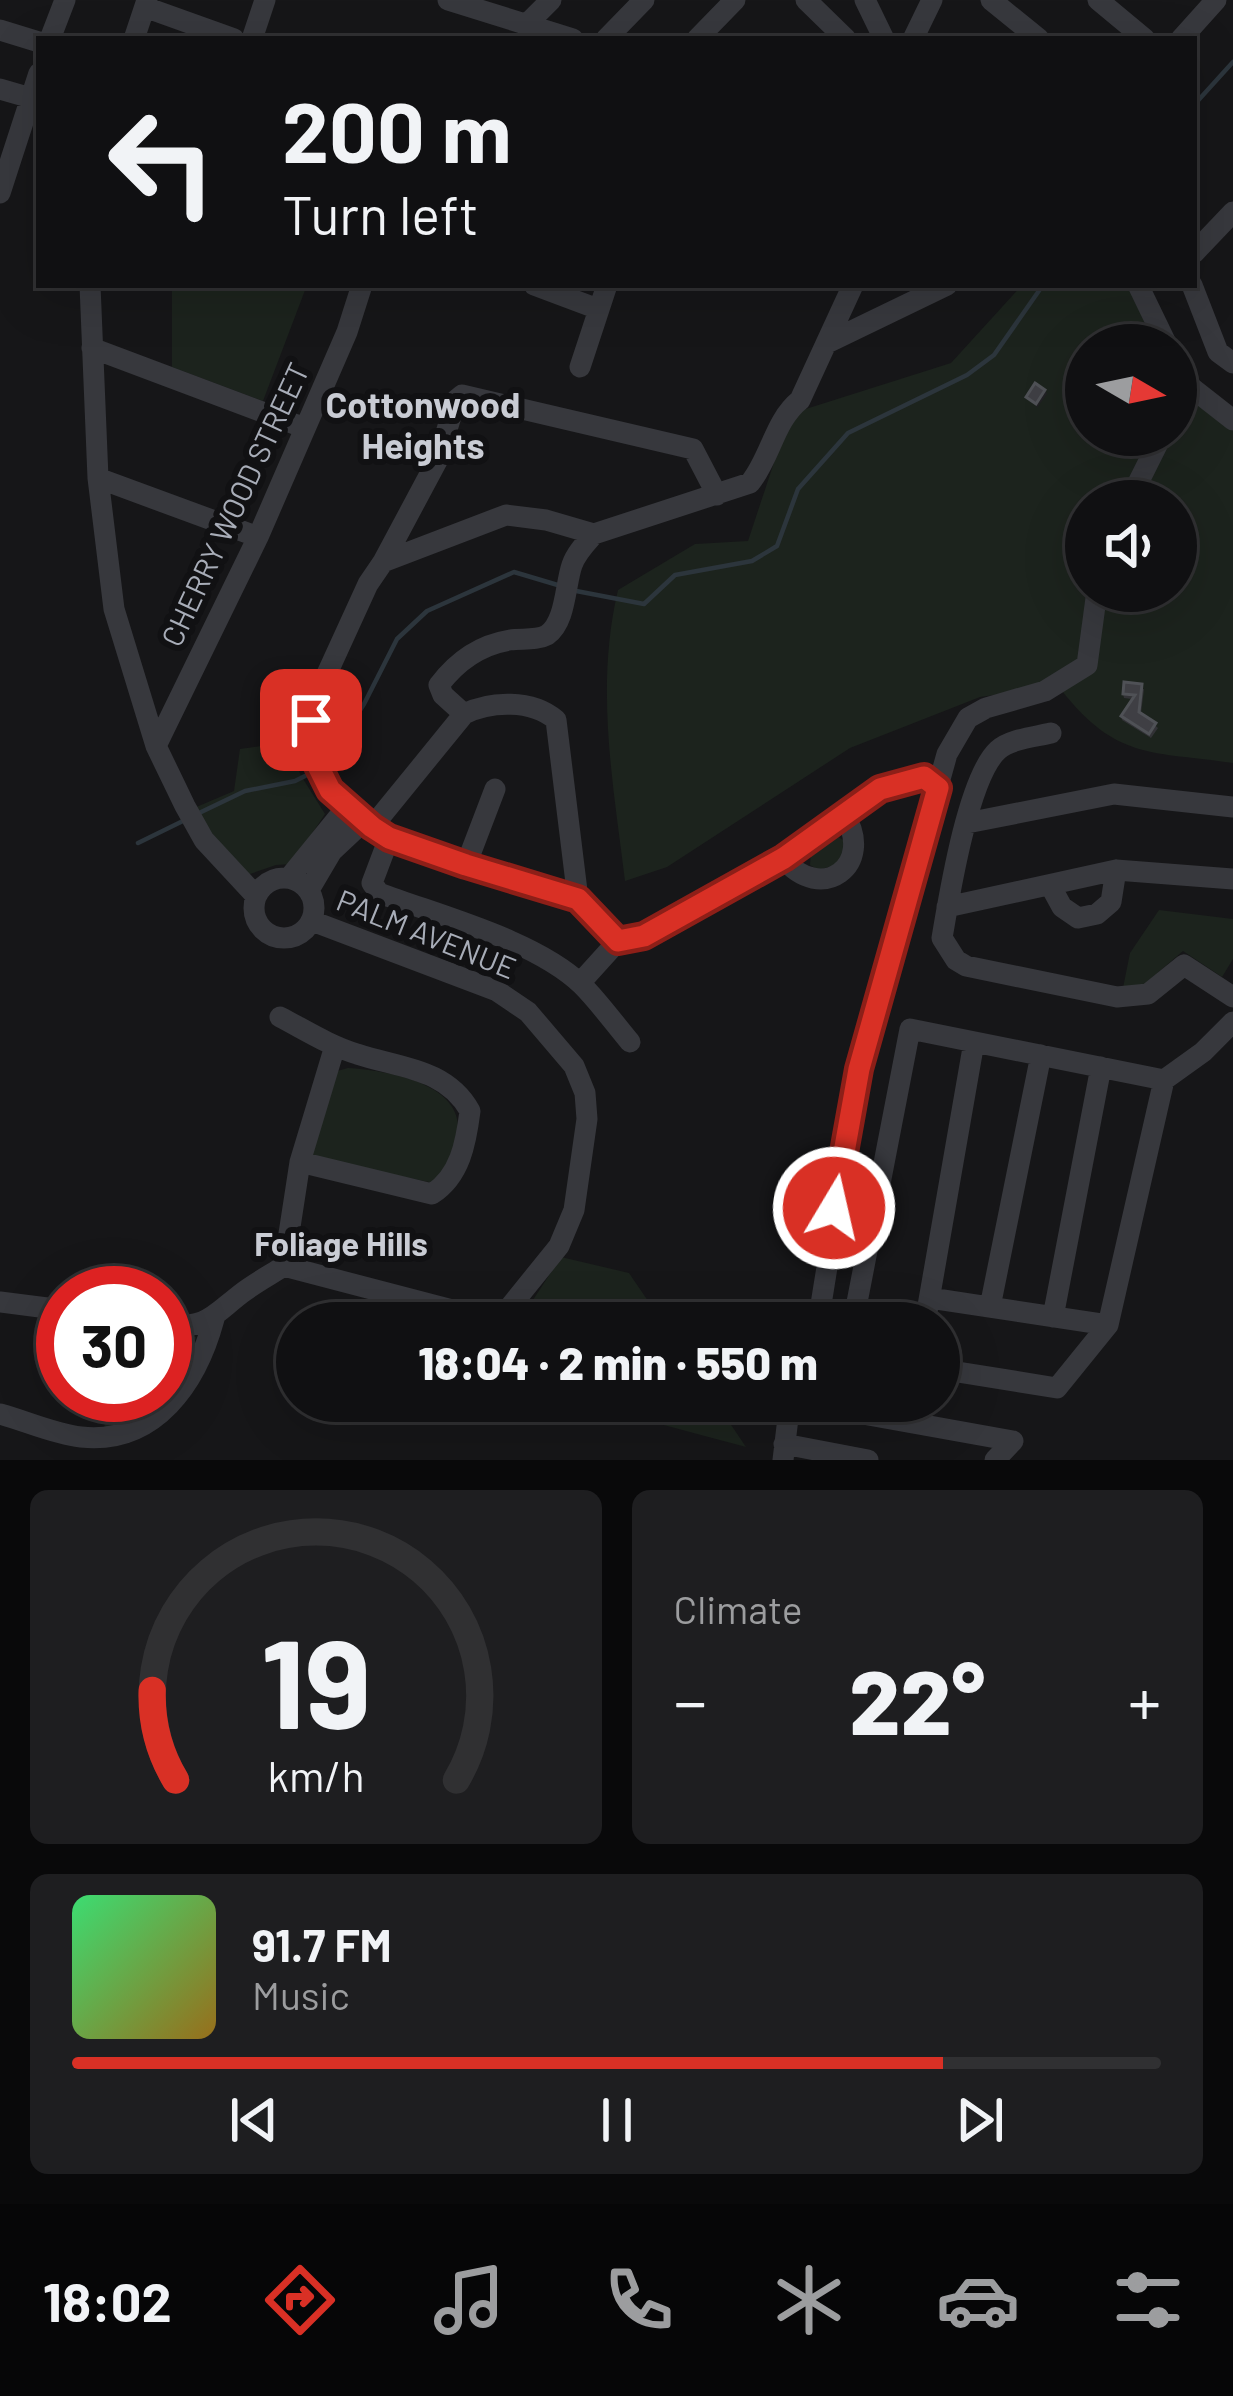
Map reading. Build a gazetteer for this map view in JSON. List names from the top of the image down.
{
  "streets": {
    "street": ["CHERRY WOOD STREET", "PALM AVENUE"]
  },
  "districts": ["Cottonwood Heights", "Foliage Hills"],
  "north": "right",
  "page": {
    "turn": ["200 m", "Turn left"],
    "limit": "30",
    "trip": "18:04 · 2 min · 550 m",
    "tile": "Climate",
    "heat": ["−", "22°", "+"],
    "song": ["91.7 FM", "Music"],
    "tabs": "18:02",
    "gauge": ["19", "km/h"]
  }
}
